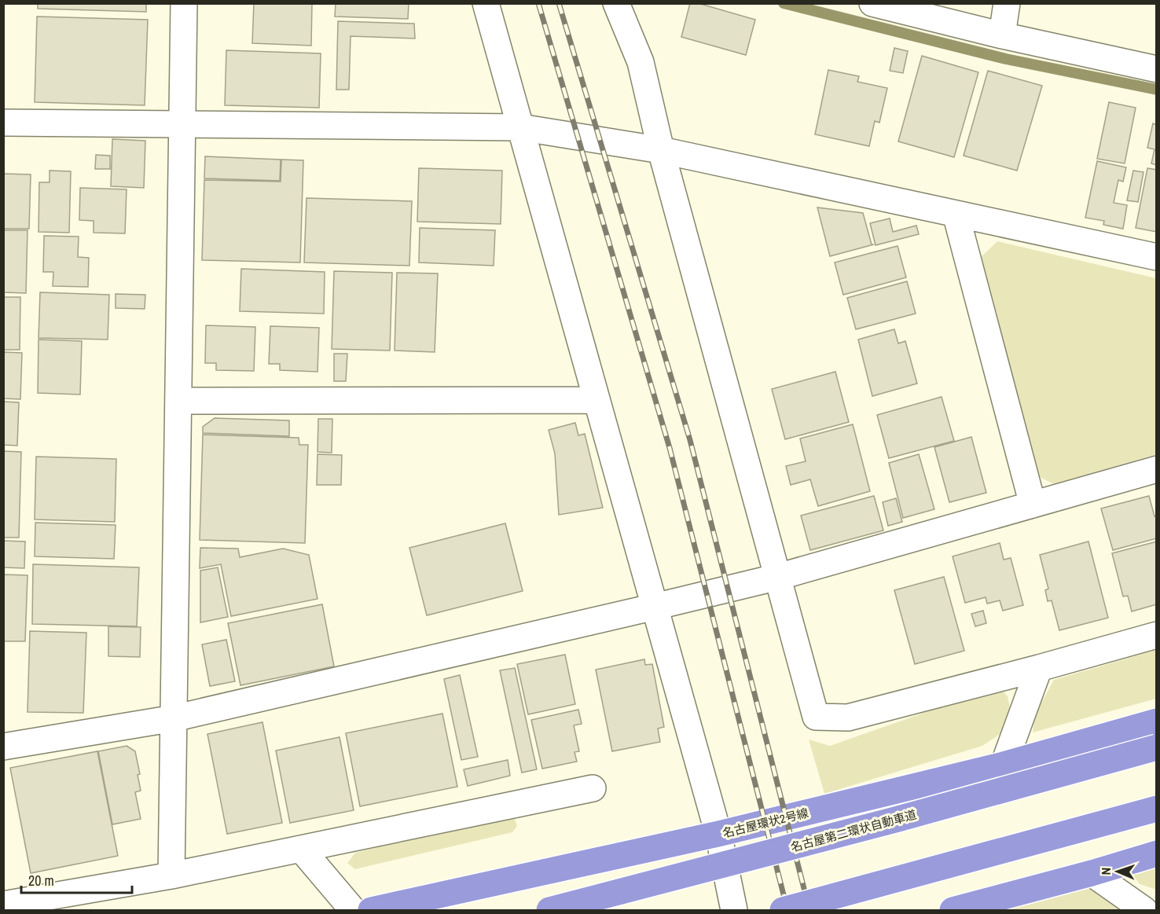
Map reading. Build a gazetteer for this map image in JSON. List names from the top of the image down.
{
  "streets": {
    "highway": ["名古屋環状2号線", "名古屋第二環状自動車道"]
  },
  "scale_bar": "20 m",
  "north": "left"
}
